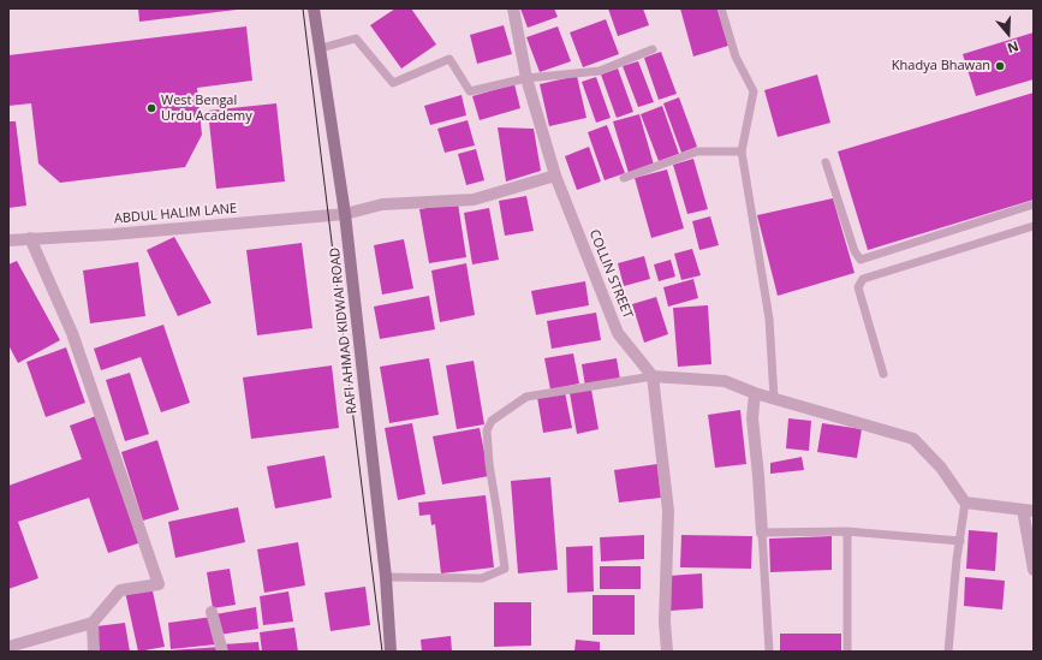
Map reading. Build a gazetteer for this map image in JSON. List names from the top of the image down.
{
  "streets": {
    "main road": ["RAFI AHMAD KIDWAI ROAD"],
    "street": ["ABDUL HALIM LANE", "COLLIN STREET"]
  },
  "crossings": [
    ["ABDUL HALIM LANE", "RAFI AHMAD KIDWAI ROAD"]
  ],
  "places": ["Khadya Bhawan", "West Bengal Urdu Academy"],
  "north": "bottom"
}
